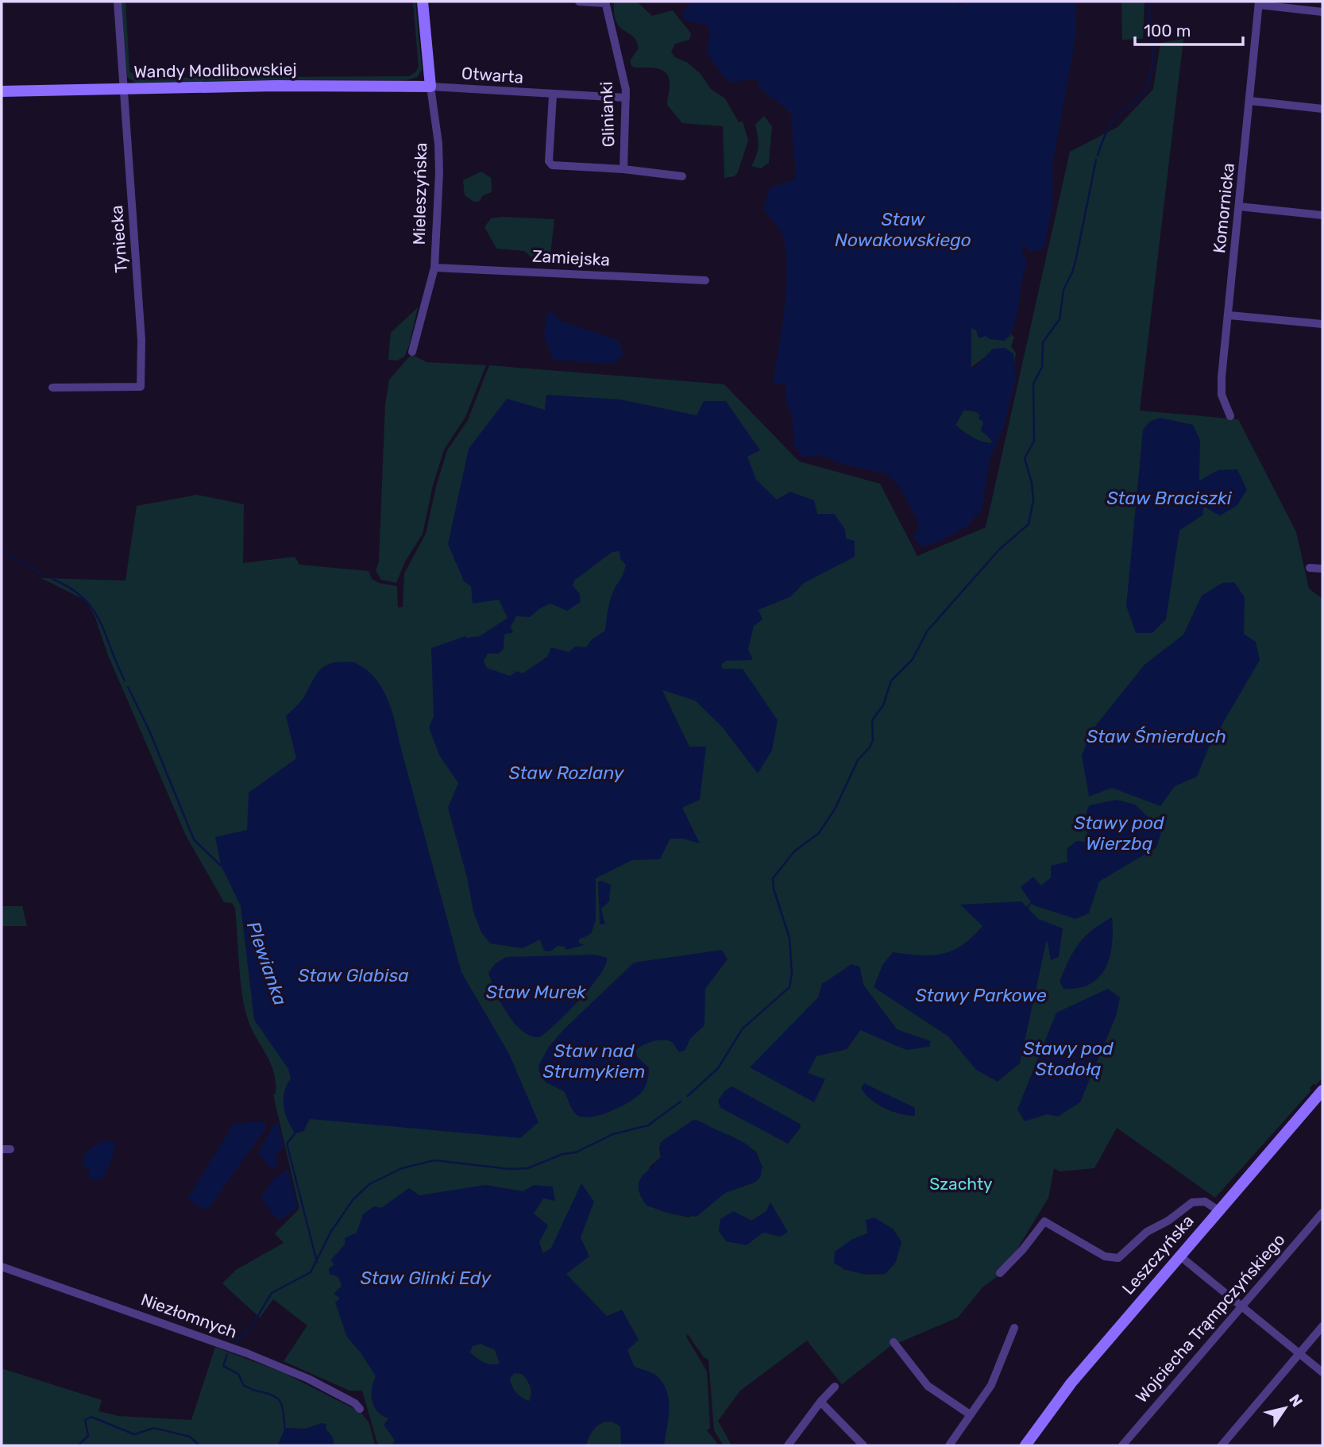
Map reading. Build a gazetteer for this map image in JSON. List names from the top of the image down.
{
  "streets": {
    "street": [
      "Wandy Modlibowskiej",
      "Otwarta",
      "Glinianki",
      "Mieleszyńska",
      "Komornicka",
      "Tyniecka",
      "Zamiejska",
      "Leszczyńska",
      "Niezłomnych",
      "Wojciecha Trąmpczyńskiego"
    ]
  },
  "crossings": [
    ["Wandy Modlibowskiej", "Otwarta"],
    ["Wandy Modlibowskiej", "Mieleszyńska"],
    ["Wandy Modlibowskiej", "Tyniecka"],
    ["Otwarta", "Glinianki"],
    ["Otwarta", "Mieleszyńska"],
    ["Mieleszyńska", "Zamiejska"]
  ],
  "water": [
    "Staw Nowakowskiego",
    "Staw Braciszki",
    "Staw Śmierduch",
    "Staw Rozlany",
    "Stawy pod Wierzbą",
    "Plewianka",
    "Staw Glabisa",
    "Staw Murek",
    "Stawy Parkowe",
    "Stawy pod Stodołą",
    "Staw nad Strumykiem",
    "Staw Glinki Edy"
  ],
  "parks": ["Szachty"],
  "scale_bar": "100 m",
  "north": "top right"
}
